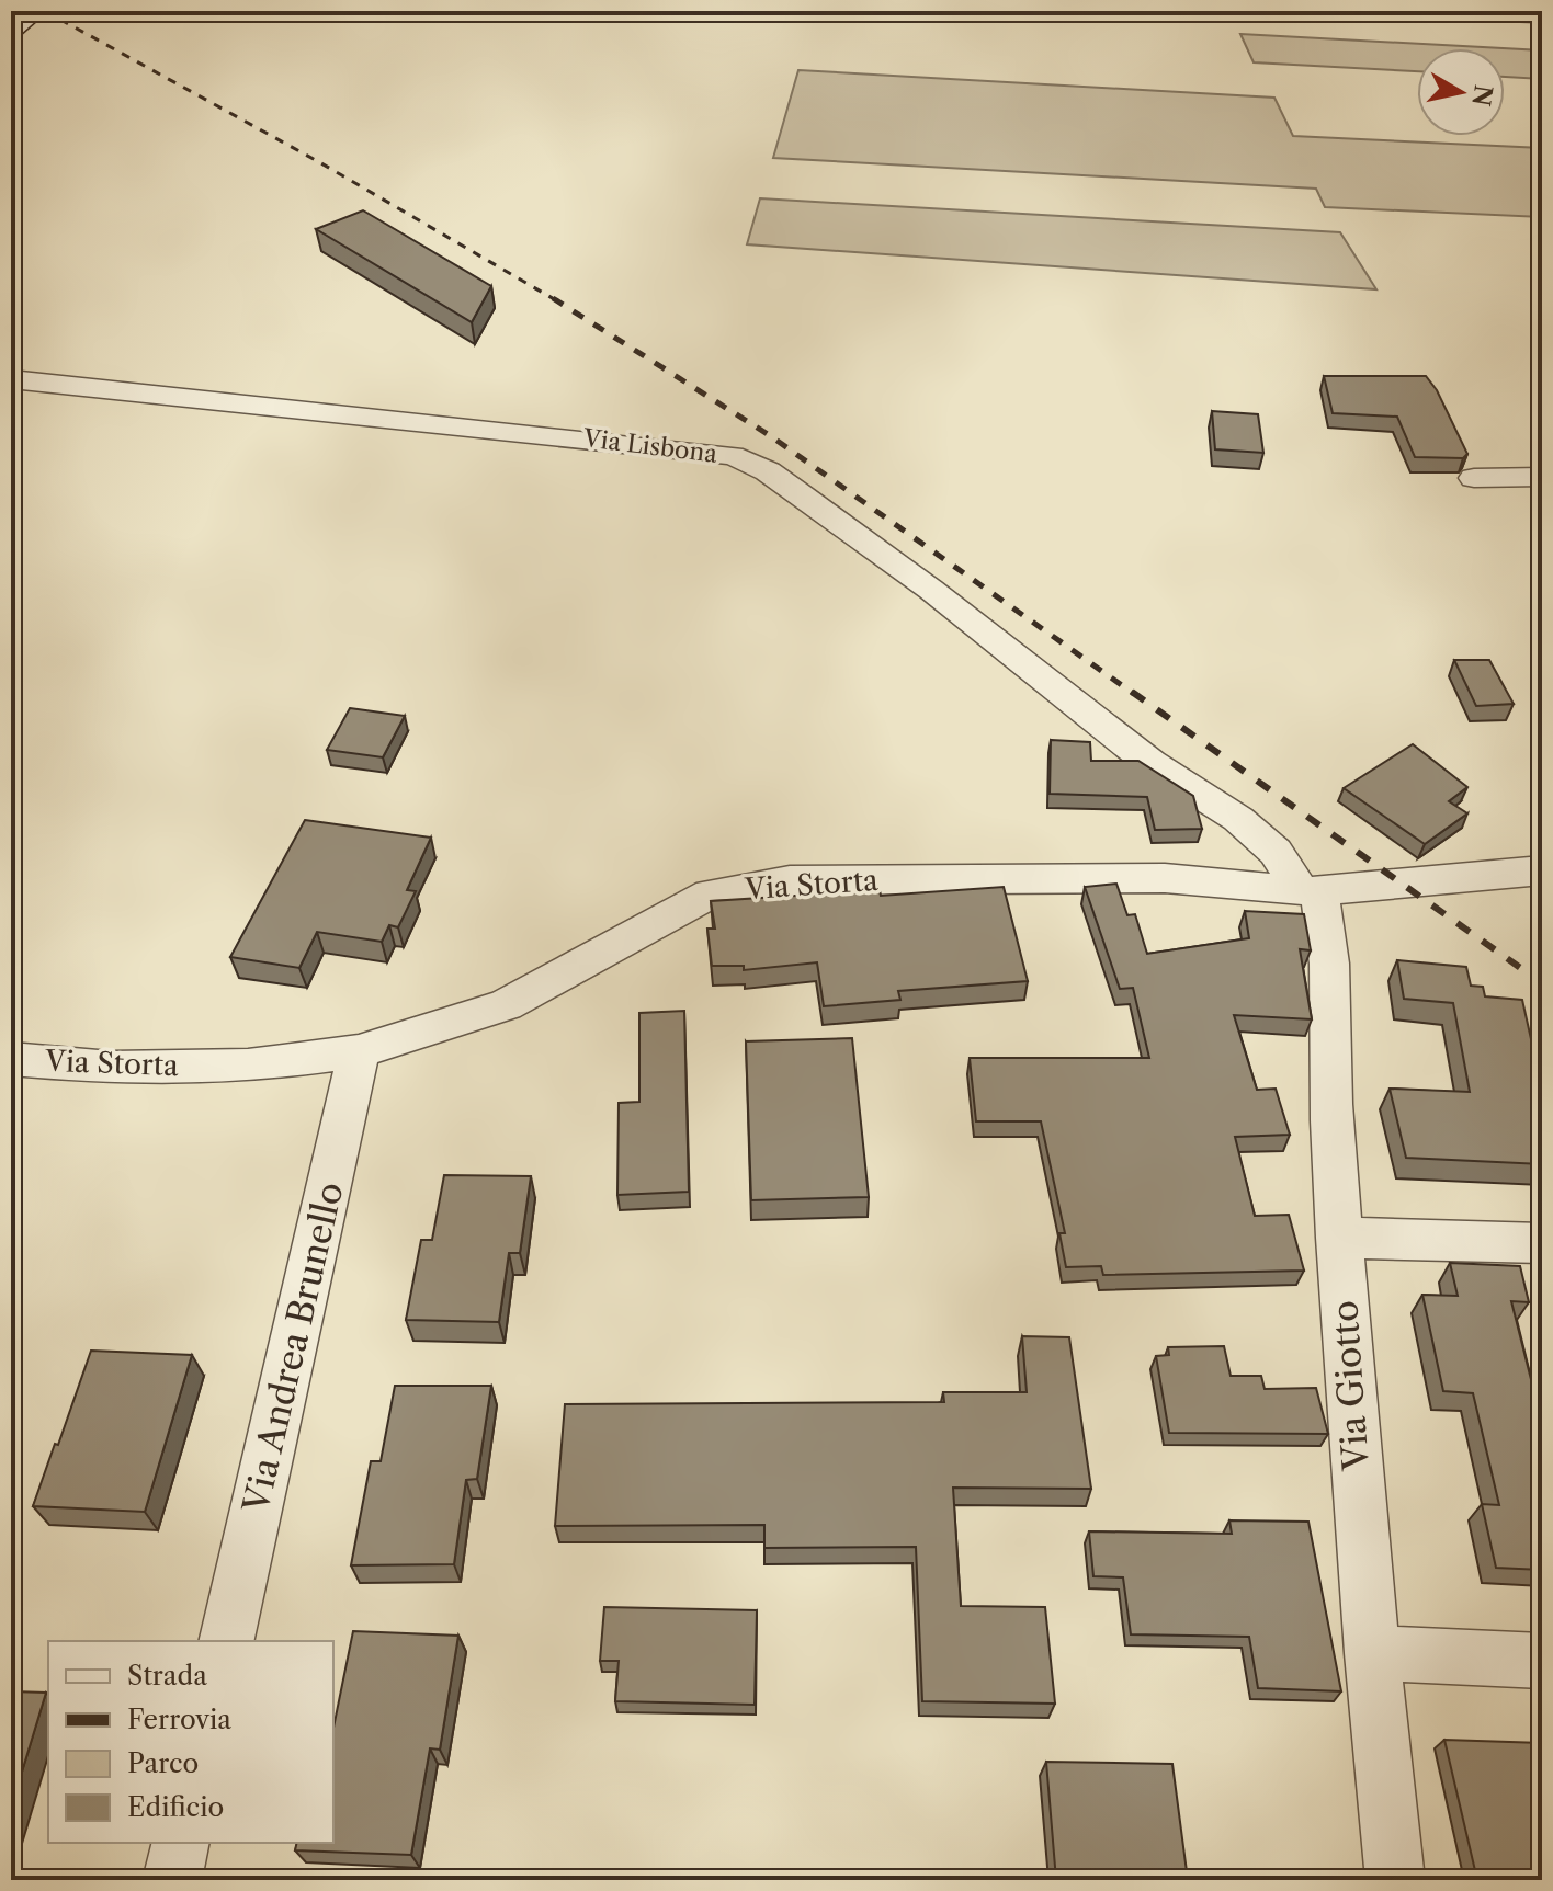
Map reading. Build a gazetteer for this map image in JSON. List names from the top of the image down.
{
  "streets": {
    "street": [
      "Via Lisbona",
      "Via Storta",
      "Via Andrea Brunello",
      "Via Giotto"
    ]
  },
  "crossings": [
    ["Via Lisbona", "Via Storta"],
    ["Via Lisbona", "Via Giotto"],
    ["Via Storta", "Via Andrea Brunello"],
    ["Via Storta", "Via Giotto"]
  ],
  "legend": [
    "Strada",
    "Ferrovia",
    "Parco",
    "Edificio"
  ],
  "north": "right"
}
